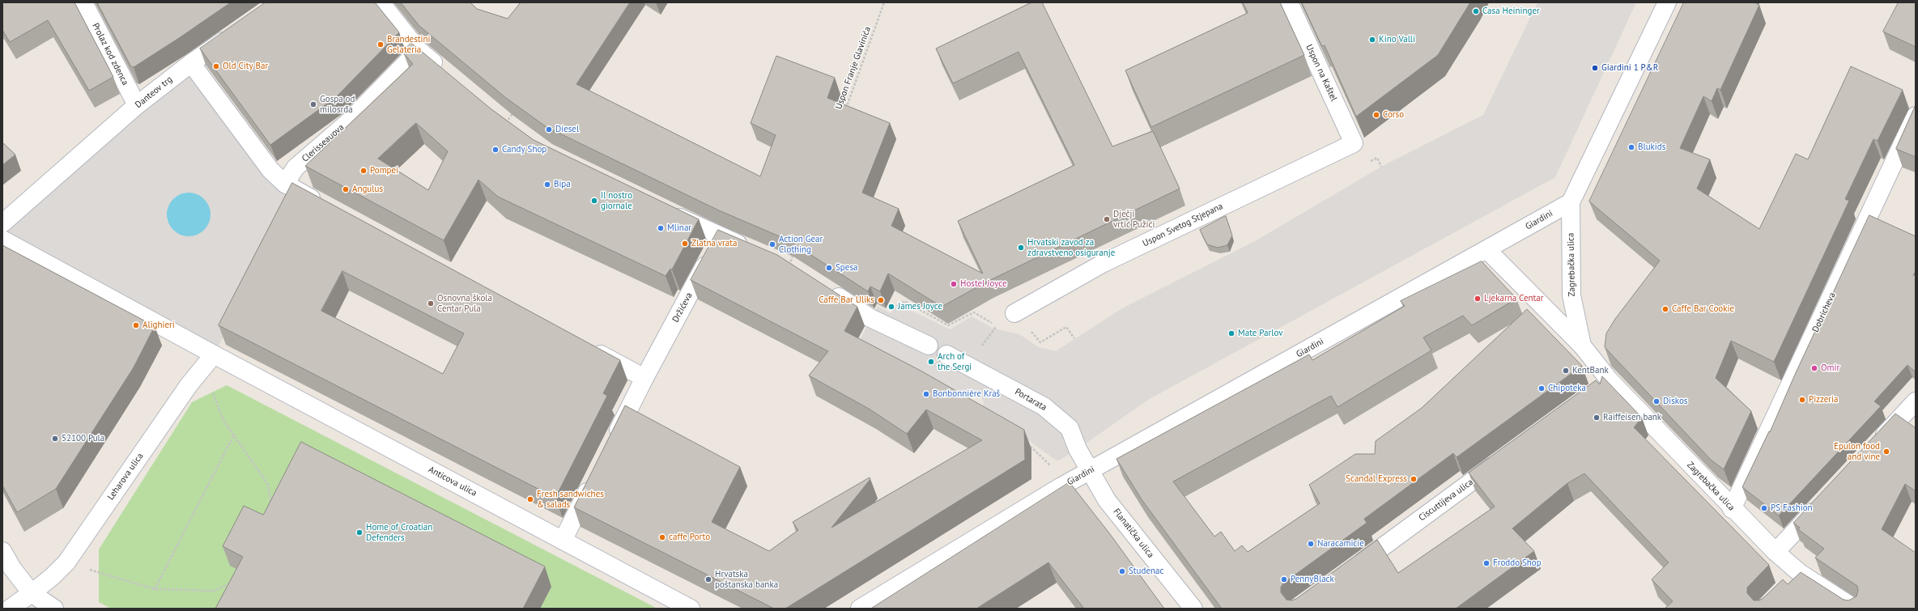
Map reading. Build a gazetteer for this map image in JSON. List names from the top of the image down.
{
  "streets": {
    "street": [
      "Prolaz kod zdenca",
      "Uspon na Kaštel",
      "Danteov trg",
      "Clerisseauova",
      "Giardini",
      "Uspon Svetog Stjepana",
      "Zagrebačka ulica",
      "Držićeva",
      "Dobricheva",
      "Portarata",
      "Leharova ulica",
      "Anticova ulica",
      "Ciscuttijeva ulica",
      "Flanatička ulica"
    ],
    "path": ["Uspon Franje Glavinića"]
  },
  "crossings": [
    ["Prolaz kod zdenca", "Danteov trg"],
    ["Uspon na Kaštel", "Uspon Svetog Stjepana"],
    ["Giardini", "Zagrebačka ulica"],
    ["Giardini", "Portarata"],
    ["Giardini", "Flanatička ulica"],
    ["Zagrebačka ulica", "Dobricheva"],
    ["Portarata", "Flanatička ulica"],
    ["Leharova ulica", "Anticova ulica"]
  ],
  "places": [
    "Casa Heininger",
    "Kino Valli",
    "Brandestini Gelateria",
    "Old City Bar",
    "Giardini 1 P&R",
    "Gospa od milosrđa",
    "Corso",
    "Diesel",
    "Blukids",
    "Candy Shop",
    "Pompei",
    "Bipa",
    "Angulus",
    "Il nostro giornale",
    "Dječji vrtić Pužići",
    "Mlinar",
    "Zlatna vrata",
    "Action Gear Clothing",
    "Hrvatski zavod za zdravstveno osiguranje",
    "Spesa",
    "Hostel Joyce",
    "Ljekarna Centar",
    "Caffe Bar Uliks",
    "Osnovna škola Centar Pula",
    "James Joyce",
    "Caffe Bar Cookie",
    "Alighieri",
    "Mate Parlov",
    "Arch of the Sergi",
    "Omir",
    "KentBank",
    "Chipoteka",
    "Bonbonnière Kraš",
    "Pizzeria",
    "Diskos",
    "Raiffeisen bank",
    "52100 Pula",
    "Epulon food and vine",
    "Scandal Express",
    "Fresh sandwiches & salads",
    "PS Fashion",
    "Home of Croatian Defenders",
    "caffe Porto",
    "Naracamicie",
    "Froddo Shop",
    "Studenac",
    "Hrvatska poštanska banka",
    "PennyBlack"
  ]
}
